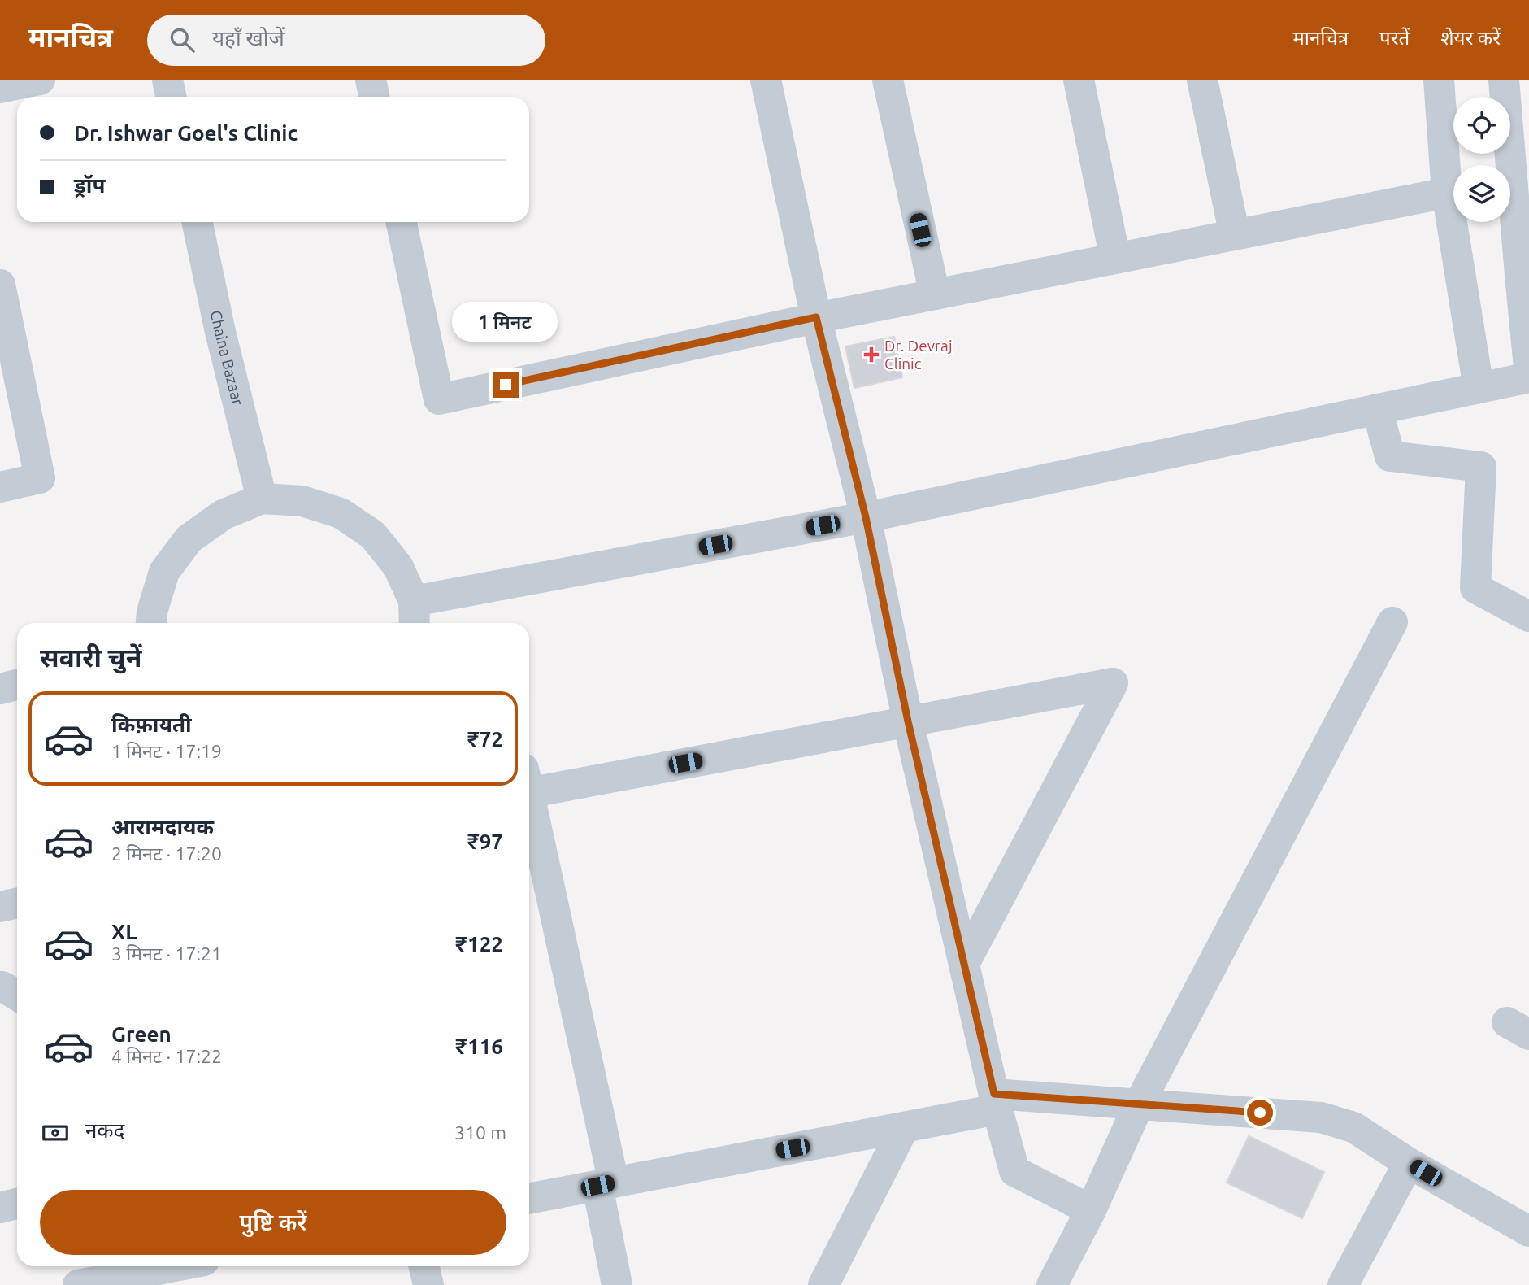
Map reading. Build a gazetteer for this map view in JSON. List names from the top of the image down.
{
  "streets": {
    "street": ["Chaina Bazaar"]
  },
  "places": {
    "health": ["Dr. Devraj Clinic"]
  },
  "page": {
    "header": "मानचित्र",
    "search": "यहाँ खोजें",
    "nav": ["मानचित्र", "परतें", "शेयर करें"],
    "banner": ["Dr. Ishwar Goel's Clinic", "ड्रॉप"],
    "bubble": "1 मिनट",
    "heading": "सवारी चुनें",
    "list": [
      {
        "name": "किफ़ायती",
        "note": "1 मिनट · 17:19",
        "value": "₹72"
      },
      {
        "name": "आरामदायक",
        "note": "2 मिनट · 17:20",
        "value": "₹97"
      },
      {
        "name": "XL",
        "note": "3 मिनट · 17:21",
        "value": "₹122"
      },
      {
        "name": "Green",
        "note": "4 मिनट · 17:22",
        "value": "₹116"
      }
    ],
    "pay": ["नकद", "310 m"],
    "buttons": "पुष्टि करें"
  }
}
